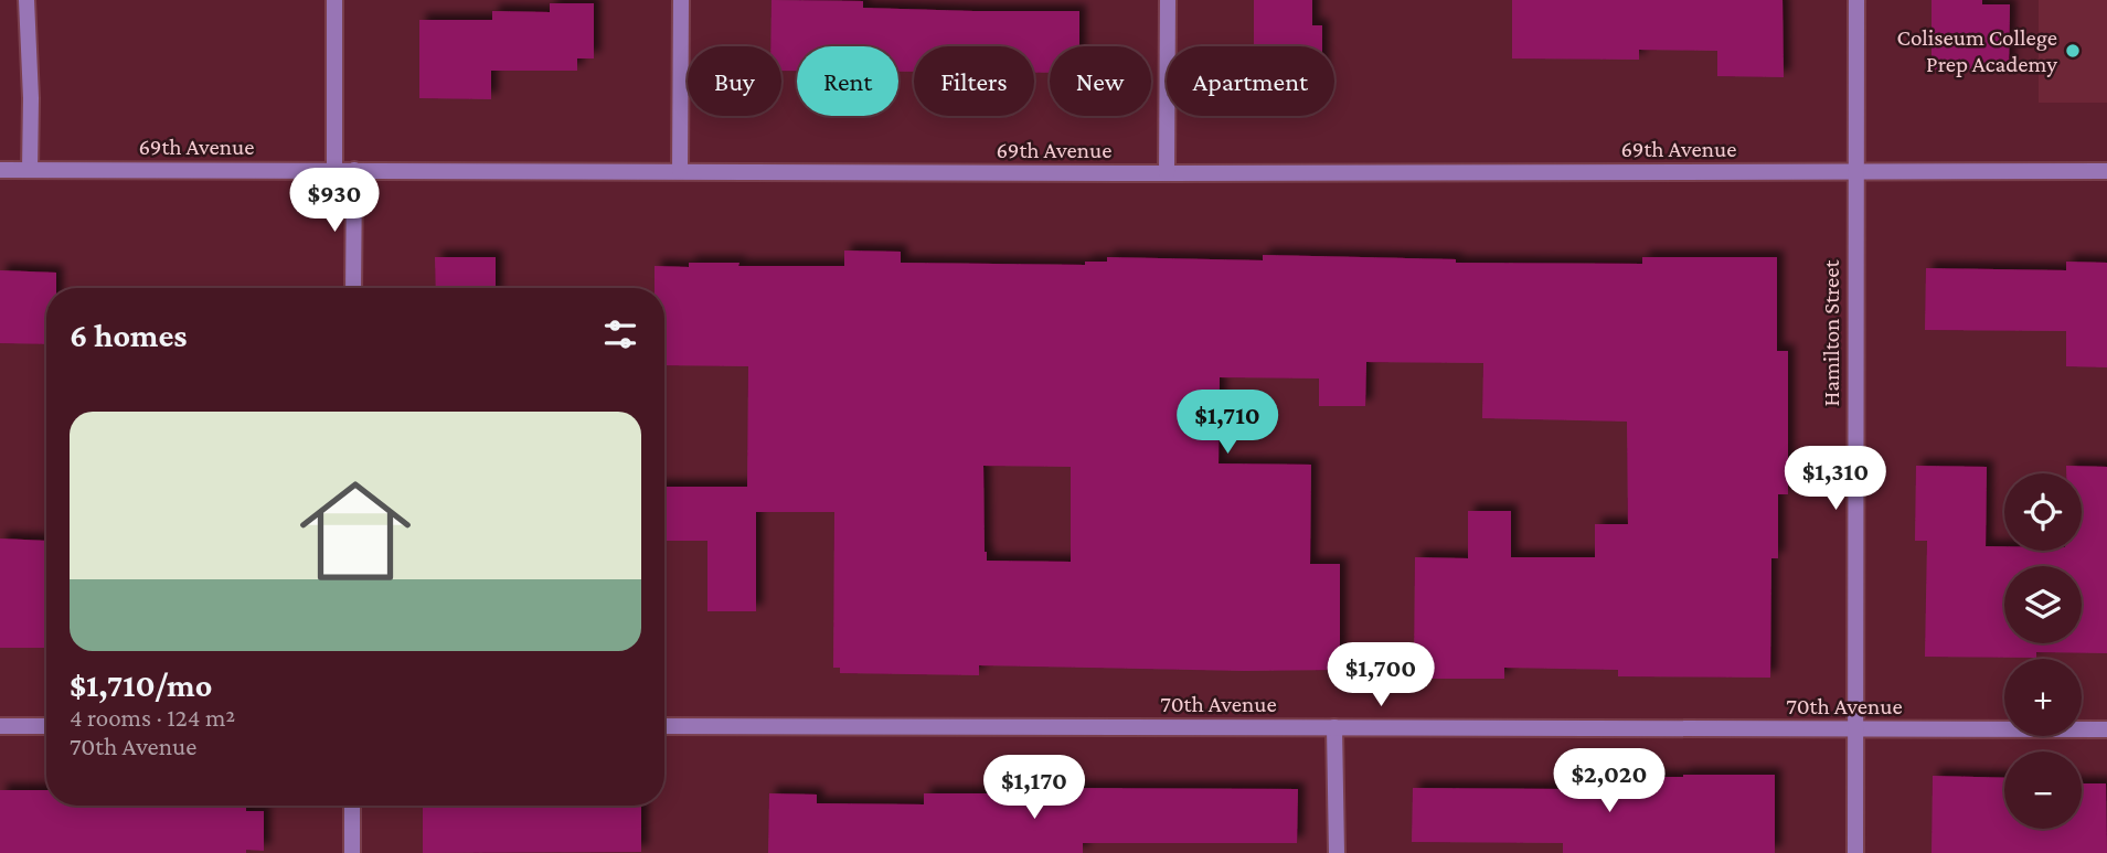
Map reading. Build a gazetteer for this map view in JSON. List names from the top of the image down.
{
  "streets": {
    "street": ["69th Avenue", "Hamilton Street", "70th Avenue"]
  },
  "crossings": [
    ["69th Avenue", "Hamilton Street"],
    ["Hamilton Street", "70th Avenue"]
  ],
  "places": ["Coliseum College Prep Academy"],
  "page": {
    "chip": [
      "Buy",
      "Rent",
      "Filters",
      "New",
      "Apartment"
    ],
    "price": [
      "$930",
      "$1,710",
      "$1,310",
      "$1,700",
      "$2,020",
      "$1,170"
    ],
    "heading": "6 homes",
    "list": [
      {
        "name": "$1,710/mo",
        "note": "4 rooms · 124 m² · 70th Avenue"
      }
    ],
    "map_buttons": ["+", "−"]
  }
}
